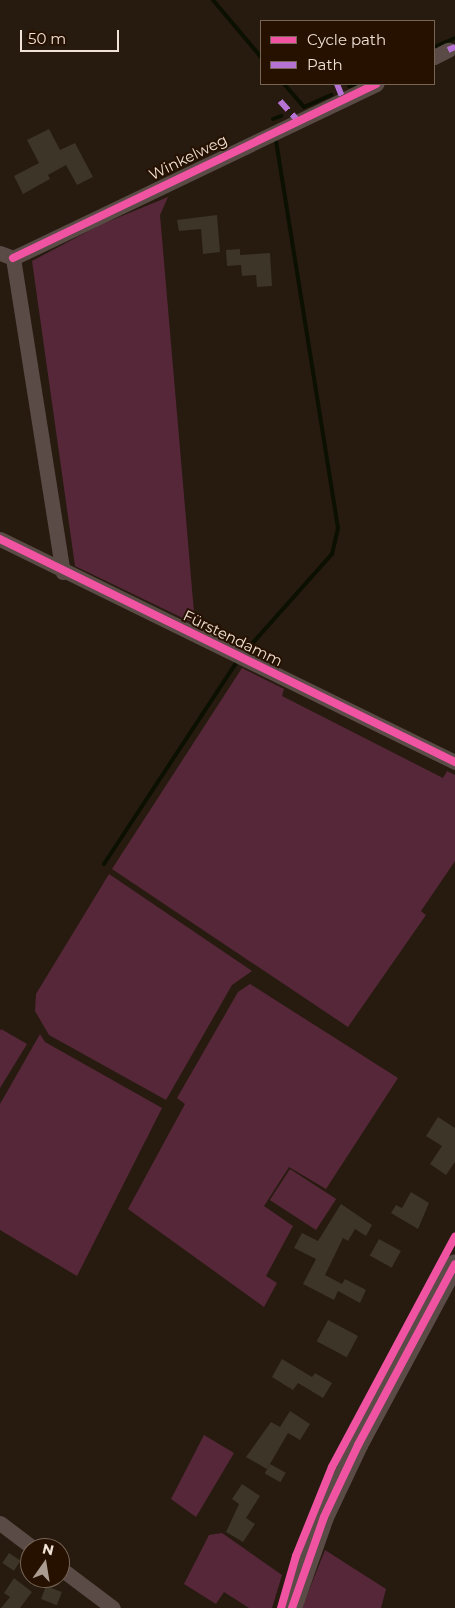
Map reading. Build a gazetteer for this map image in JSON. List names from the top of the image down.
{
  "streets": {
    "street": ["Winkelweg", "Fürstendamm"]
  },
  "crossings": [
    ["Winkelweg", "Fürstendamm"]
  ],
  "legend": ["Cycle path", "Path"],
  "scale_bar": "50 m",
  "north": "top"
}
